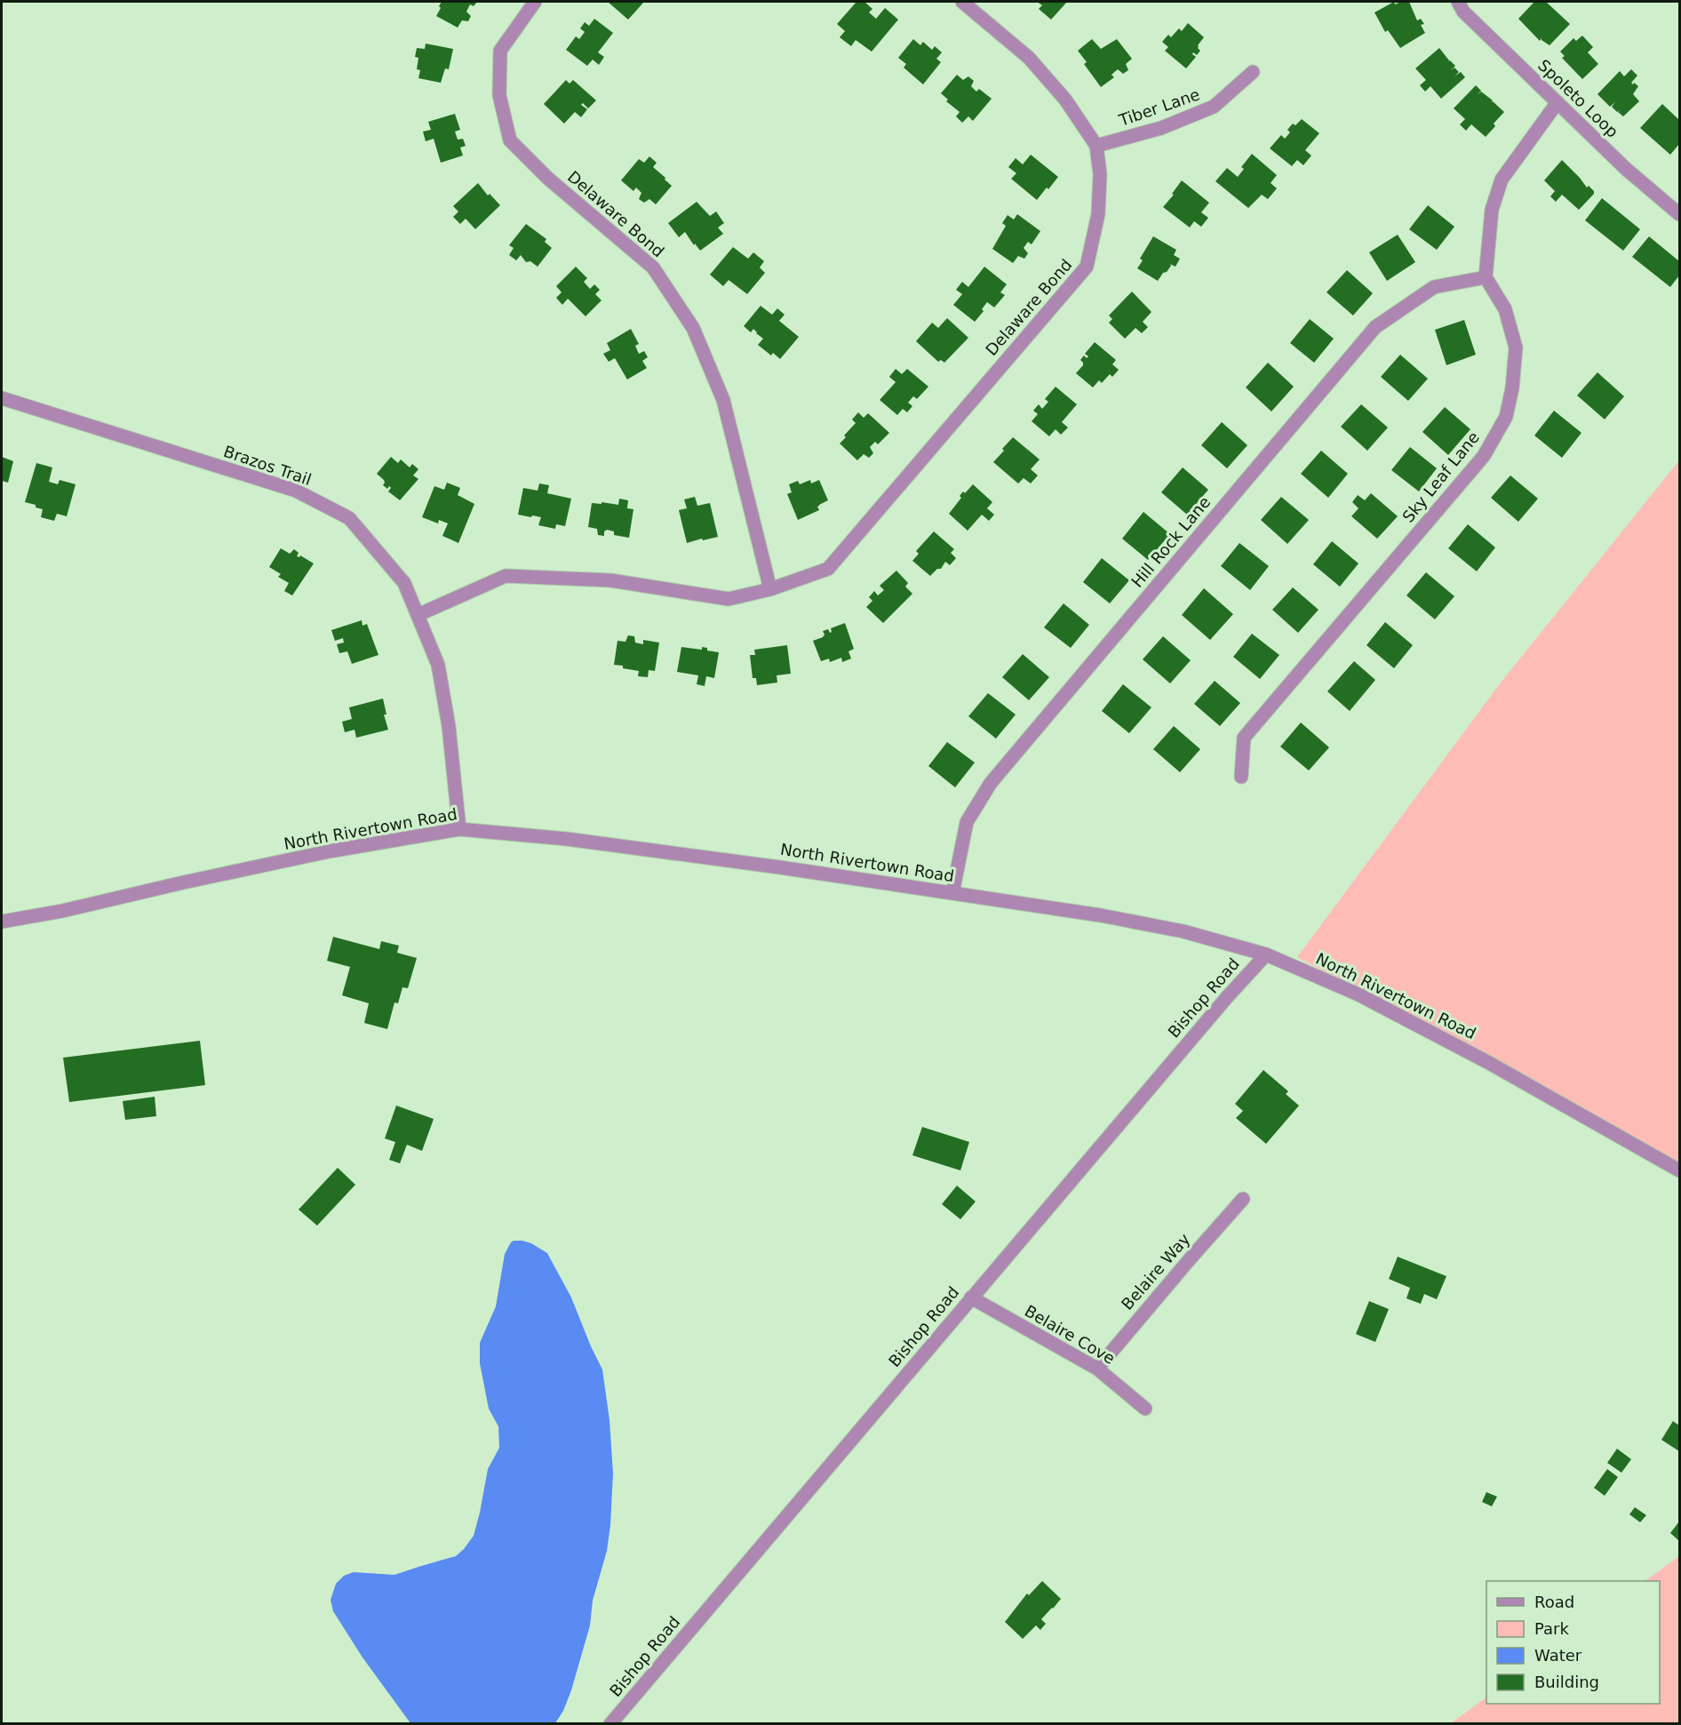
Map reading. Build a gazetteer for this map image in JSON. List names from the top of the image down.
{
  "streets": {
    "street": [
      "Spoleto Loop",
      "Tiber Lane",
      "Delaware Bond",
      "Brazos Trail",
      "Sky Leaf Lane",
      "Hill Rock Lane",
      "North Rivertown Road",
      "Bishop Road",
      "Belaire Way",
      "Belaire Cove"
    ]
  },
  "crossings": [
    ["Tiber Lane", "Delaware Bond"],
    ["Delaware Bond", "Brazos Trail"],
    ["Brazos Trail", "North Rivertown Road"],
    ["Sky Leaf Lane", "Hill Rock Lane"],
    ["Hill Rock Lane", "North Rivertown Road"],
    ["North Rivertown Road", "Bishop Road"],
    ["Bishop Road", "Belaire Cove"],
    ["Belaire Way", "Belaire Cove"]
  ],
  "legend": [
    "Road",
    "Park",
    "Water",
    "Building"
  ]
}
